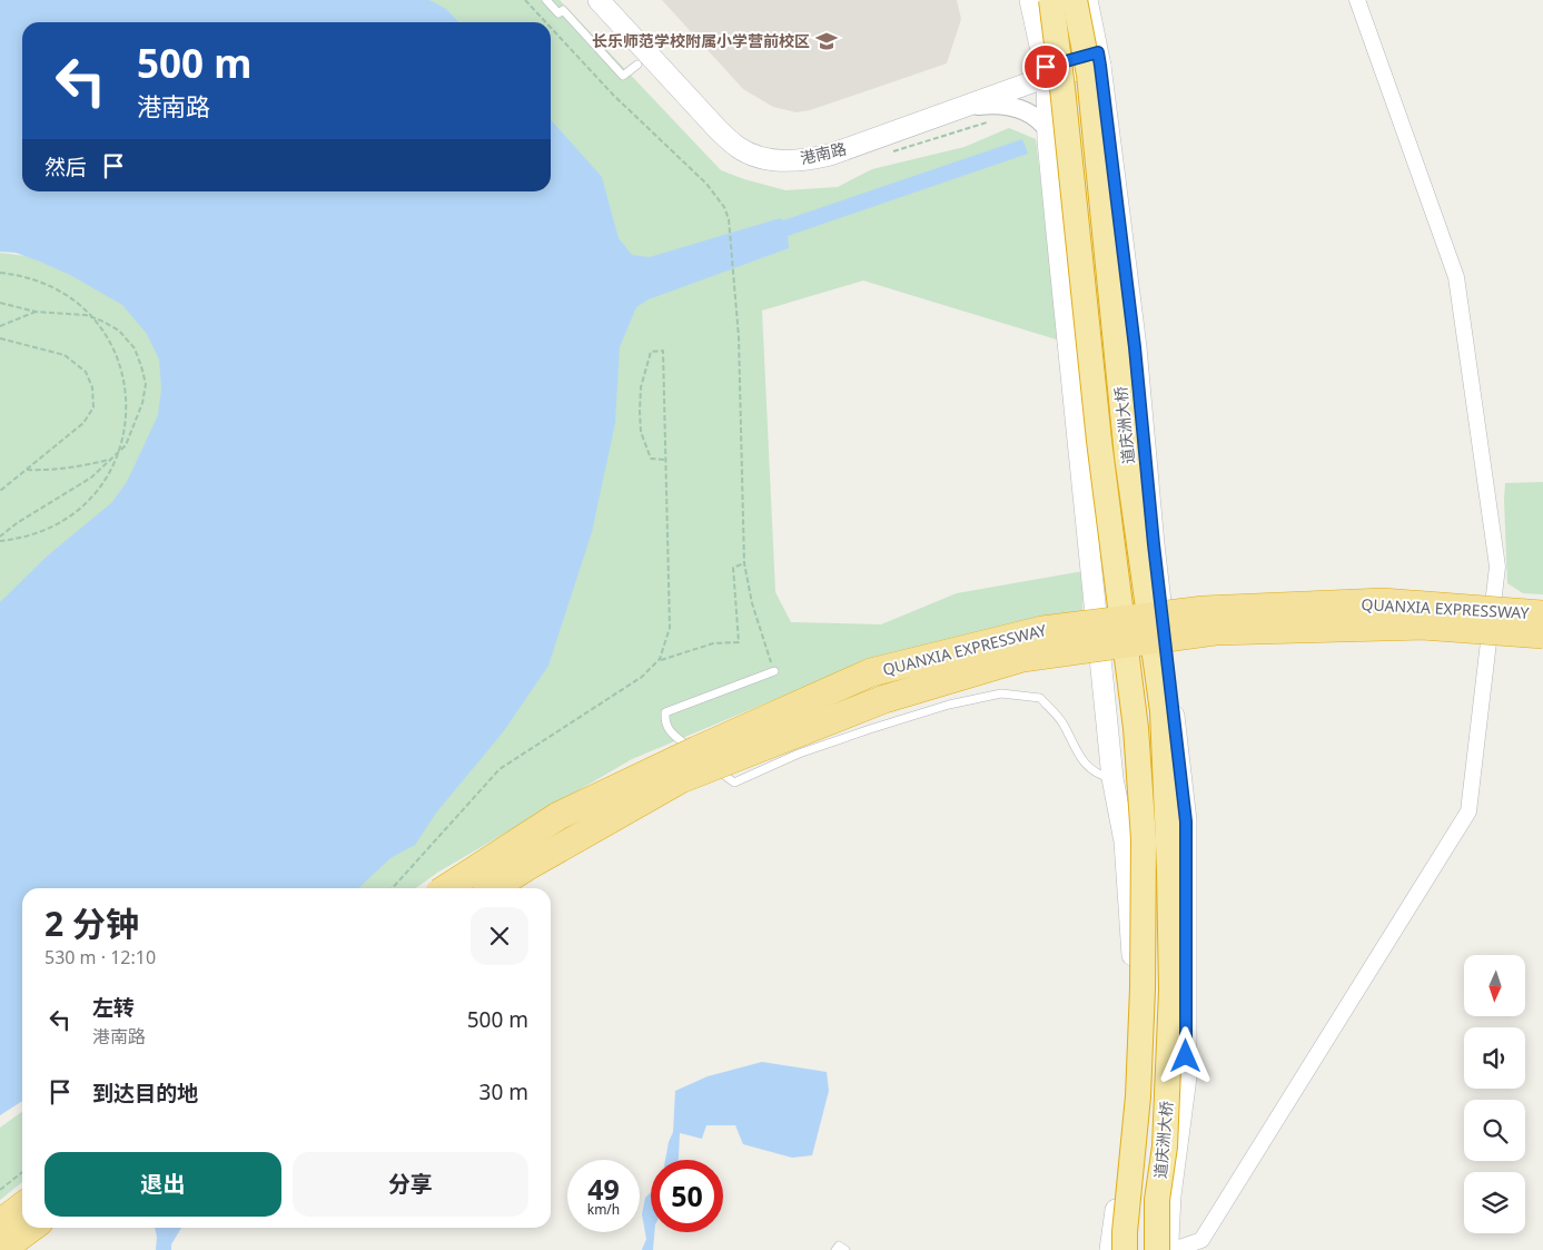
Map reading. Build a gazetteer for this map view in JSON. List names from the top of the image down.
{
  "streets": {
    "highway": ["道庆洲大桥", "QUANXIA EXPRESSWAY"],
    "main road": ["港南路"]
  },
  "places": {
    "school or university": ["长乐师范学校附属小学营前校区"]
  },
  "north": "bottom",
  "page": {
    "turn": ["500 m", "港南路"],
    "then": "然后",
    "heading": ["2 分钟", "530 m · 12:10"],
    "list": [
      {
        "name": "左转",
        "note": "港南路",
        "value": "500 m"
      },
      {
        "name": "到达目的地",
        "value": "30 m"
      }
    ],
    "buttons": ["退出", "分享"],
    "speed": "49 km/h",
    "limit": "50"
  }
}
